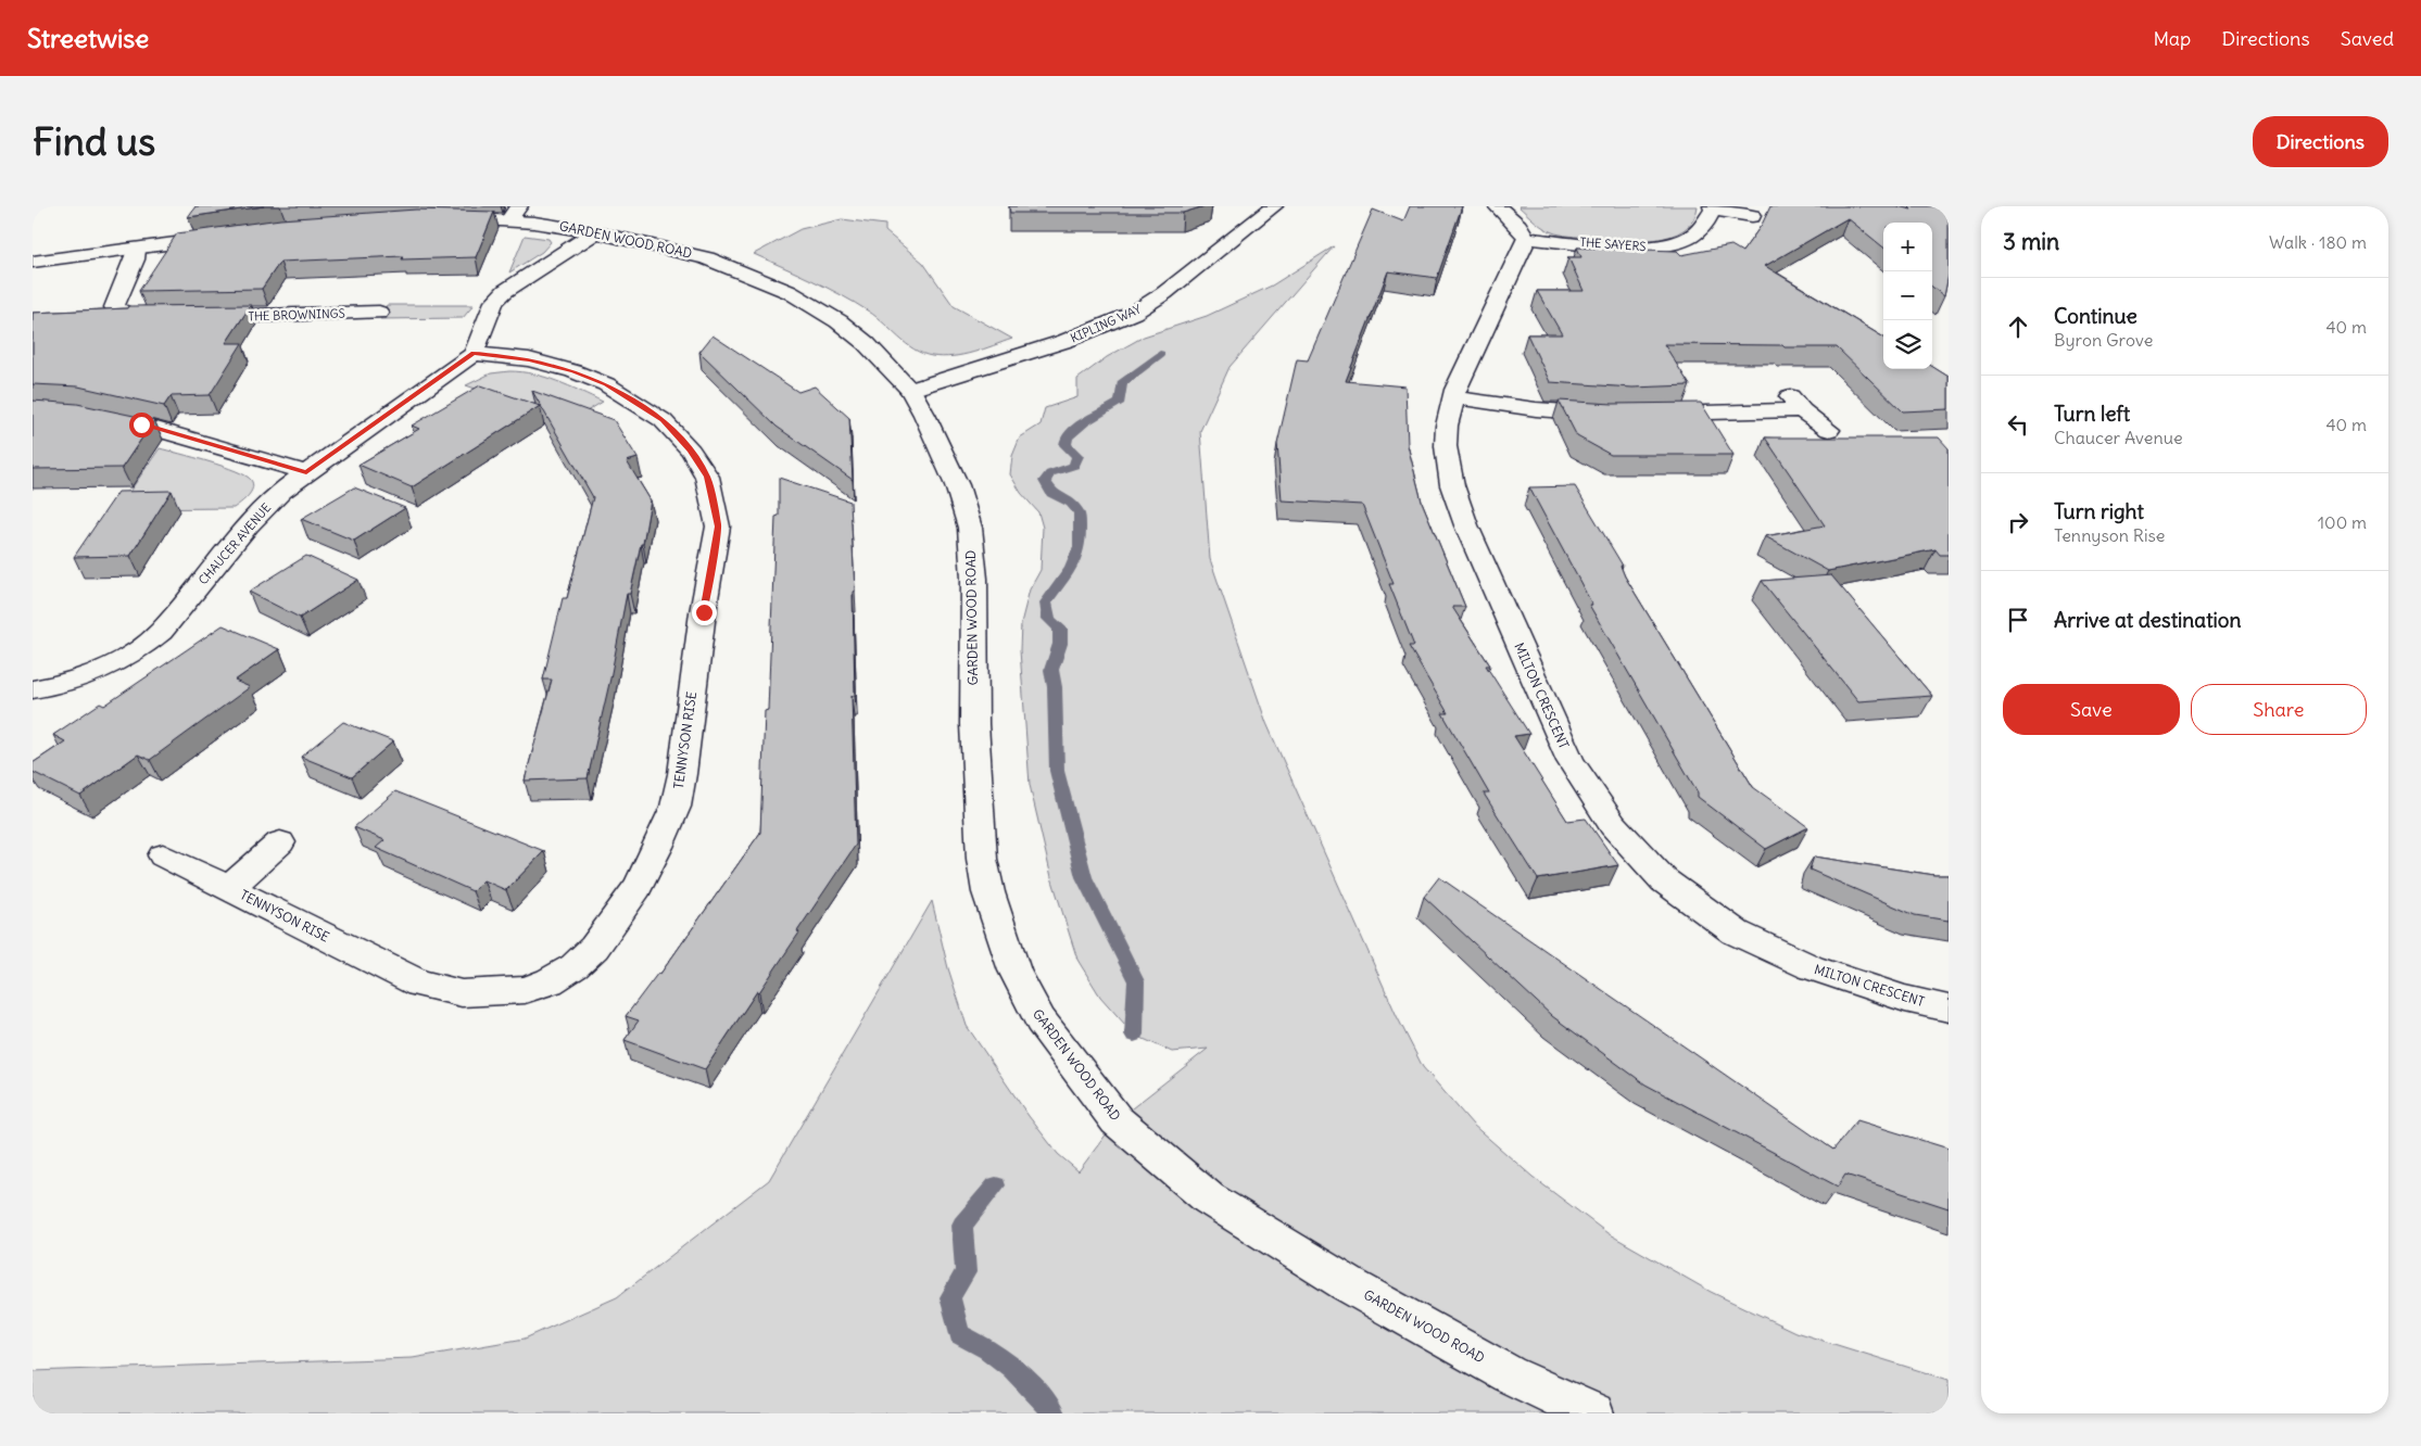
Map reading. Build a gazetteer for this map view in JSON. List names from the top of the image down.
{
  "streets": {
    "street": [
      "GARDEN WOOD ROAD",
      "THE SAYERS",
      "THE BROWNINGS",
      "KIPLING WAY",
      "CHAUCER AVENUE",
      "MILTON CRESCENT",
      "TENNYSON RISE"
    ]
  },
  "crossings": [
    ["GARDEN WOOD ROAD", "KIPLING WAY"],
    ["THE SAYERS", "MILTON CRESCENT"],
    ["CHAUCER AVENUE", "TENNYSON RISE"]
  ],
  "page": {
    "header": "Streetwise",
    "nav": ["Map", "Directions", "Saved"],
    "buttons": [
      "Directions",
      ["Save", "Share"]
    ],
    "title": "Find us",
    "heading": ["3 min", "Walk · 180 m"],
    "map_buttons": ["+", "−"],
    "list": [
      ["Continue", "Byron Grove", "40 m"],
      ["Turn left", "Chaucer Avenue", "40 m"],
      ["Turn right", "Tennyson Rise", "100 m"],
      "Arrive at destination"
    ]
  }
}
